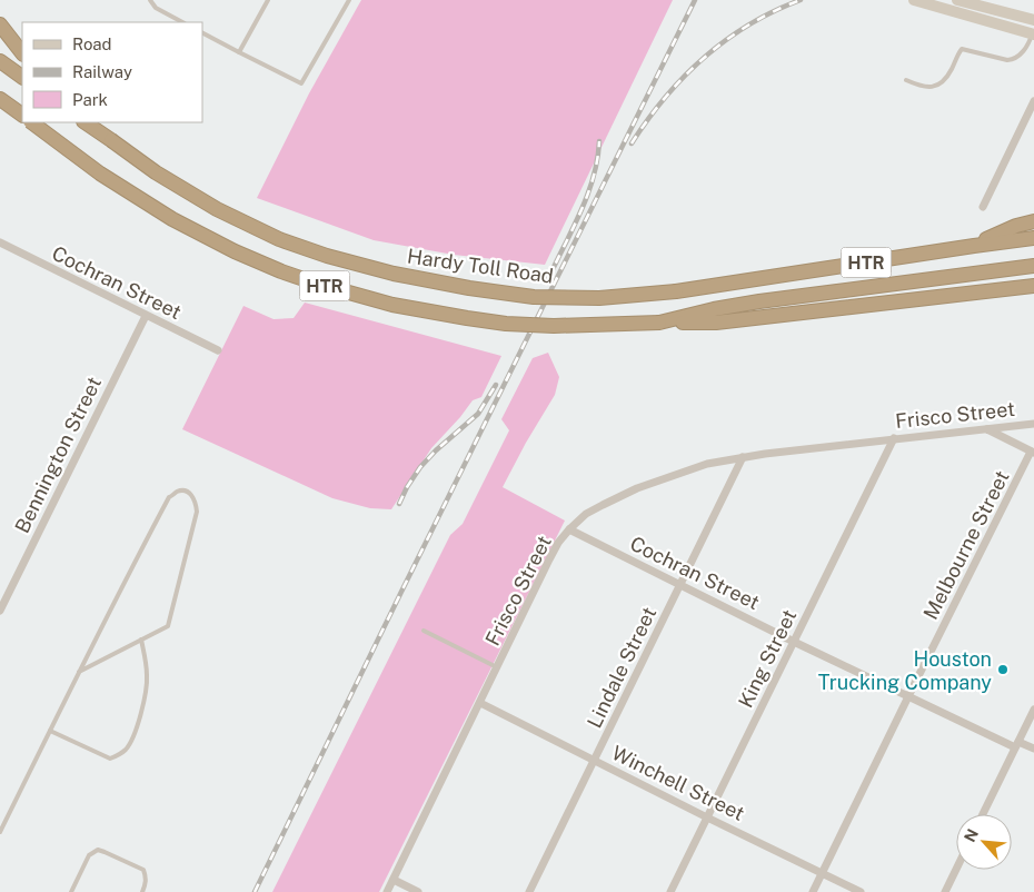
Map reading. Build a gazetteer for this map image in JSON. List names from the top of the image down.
{
  "streets": {
    "highway": ["HTR", "Hardy Toll Road"],
    "street": [
      "Cochran Street",
      "Frisco Street",
      "Bennington Street",
      "Melbourne Street",
      "King Street",
      "Lindale Street",
      "Winchell Street"
    ]
  },
  "crossings": [
    ["Cochran Street", "Frisco Street"],
    ["Cochran Street", "Bennington Street"],
    ["Cochran Street", "Melbourne Street"],
    ["Cochran Street", "King Street"],
    ["Cochran Street", "Lindale Street"],
    ["Frisco Street", "King Street"],
    ["Frisco Street", "Lindale Street"],
    ["Frisco Street", "Winchell Street"],
    ["Melbourne Street", "Winchell Street"],
    ["King Street", "Winchell Street"],
    ["Lindale Street", "Winchell Street"]
  ],
  "places": ["Houston Trucking Company"],
  "legend": ["Road", "Railway", "Park"],
  "north": "top left"
}
